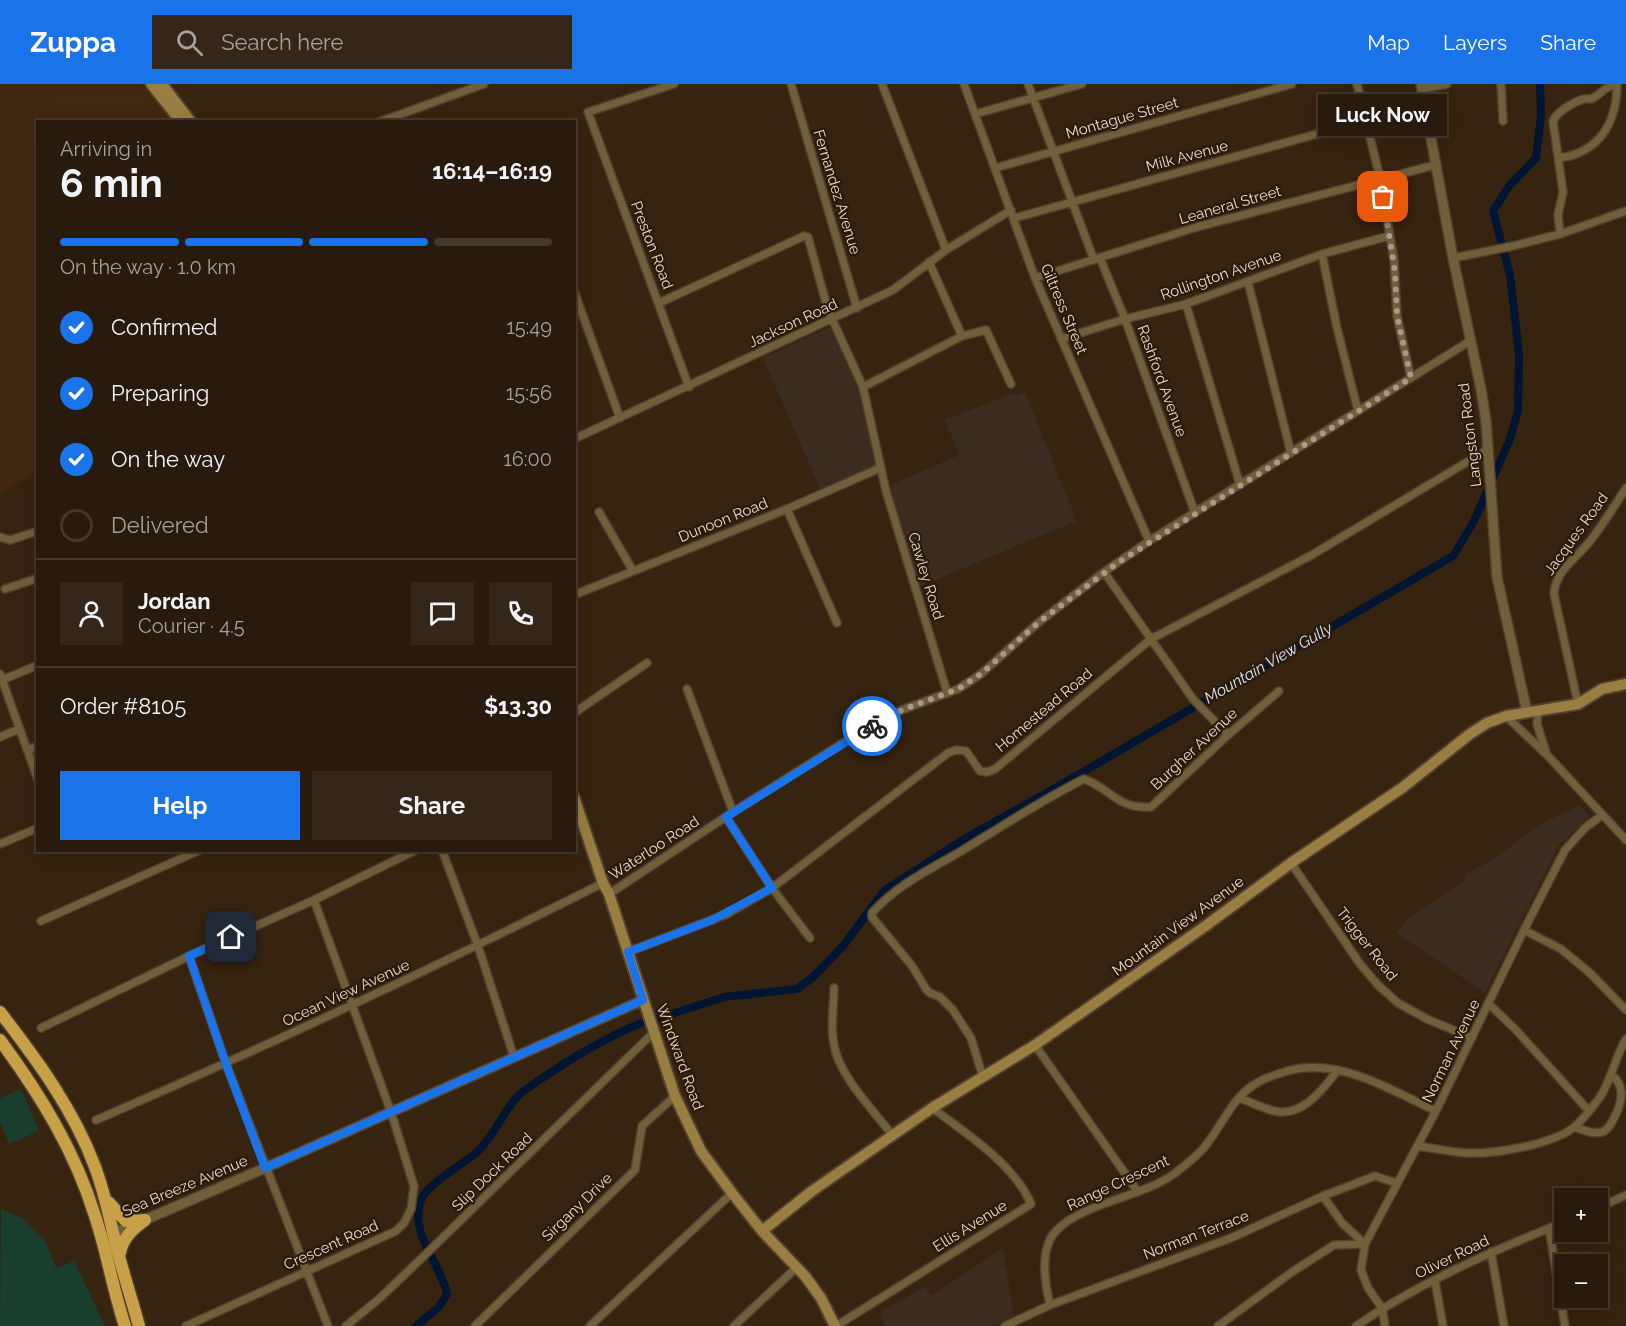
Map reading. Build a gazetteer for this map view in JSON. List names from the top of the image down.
{
  "streets": {
    "main road": ["Mountain View Avenue", "Windward Road"],
    "street": [
      "Montague Street",
      "Milk Avenue",
      "Fernandez Avenue",
      "Leaneral Street",
      "Preston Road",
      "Rollington Avenue",
      "Giltress Street",
      "Jackson Road",
      "Rashford Avenue",
      "Langston Road",
      "Dunoon Road",
      "Jacques Road",
      "Cawley Road",
      "Homestead Road",
      "Burgher Avenue",
      "Waterloo Road",
      "Trigger Road",
      "Ocean View Avenue",
      "Norman Avenue",
      "Slip Dock Road",
      "Range Crescent",
      "Sea Breeze Avenue",
      "Sirgany Drive",
      "Ellis Avenue",
      "Norman Terrace",
      "Crescent Road",
      "Oliver Road"
    ]
  },
  "crossings": [
    ["Montague Street", "Giltress Street"],
    ["Montague Street", "Rashford Avenue"],
    ["Milk Avenue", "Giltress Street"],
    ["Milk Avenue", "Rashford Avenue"],
    ["Fernandez Avenue", "Jackson Road"],
    ["Leaneral Street", "Giltress Street"],
    ["Leaneral Street", "Rashford Avenue"],
    ["Leaneral Street", "Langston Road"],
    ["Preston Road", "Jackson Road"],
    ["Preston Road", "Cawley Road"],
    ["Rollington Avenue", "Giltress Street"],
    ["Rollington Avenue", "Rashford Avenue"],
    ["Giltress Street", "Jackson Road"],
    ["Giltress Street", "Waterloo Road"],
    ["Jackson Road", "Cawley Road"],
    ["Rashford Avenue", "Waterloo Road"],
    ["Langston Road", "Homestead Road"],
    ["Langston Road", "Waterloo Road"],
    ["Langston Road", "Mountain View Avenue"],
    ["Dunoon Road", "Cawley Road"],
    ["Jacques Road", "Mountain View Avenue"],
    ["Cawley Road", "Waterloo Road"],
    ["Homestead Road", "Windward Road"],
    ["Burgher Avenue", "Mountain View Avenue"],
    ["Waterloo Road", "Windward Road"],
    ["Mountain View Avenue", "Trigger Road"],
    ["Mountain View Avenue", "Windward Road"],
    ["Mountain View Avenue", "Ellis Avenue"],
    ["Trigger Road", "Norman Avenue"],
    ["Ocean View Avenue", "Windward Road"],
    ["Ocean View Avenue", "Crescent Road"],
    ["Norman Avenue", "Range Crescent"],
    ["Norman Avenue", "Norman Terrace"],
    ["Norman Avenue", "Oliver Road"],
    ["Windward Road", "Slip Dock Road"],
    ["Windward Road", "Sea Breeze Avenue"],
    ["Windward Road", "Sirgany Drive"],
    ["Windward Road", "Ellis Avenue"],
    ["Range Crescent", "Norman Terrace"],
    ["Sea Breeze Avenue", "Crescent Road"]
  ],
  "water": ["Mountain View Gully"],
  "places": ["Luck Now"],
  "page": {
    "header": "Zuppa",
    "search": "Search here",
    "nav": ["Map", "Layers", "Share"],
    "bubble": "Luck Now",
    "heading": ["6 min", "Arriving in", "16:14–16:19"],
    "panel": [
      "Jordan",
      "Courier · 4.5",
      "Order #8105",
      "$13.30"
    ],
    "bar": "On the way · 1.0 km",
    "list": [
      ["Confirmed", "15:49"],
      ["Preparing", "15:56"],
      ["On the way", "16:00"],
      "Delivered"
    ],
    "buttons": ["Help", "Share"],
    "map_buttons": ["+", "−"]
  }
}
